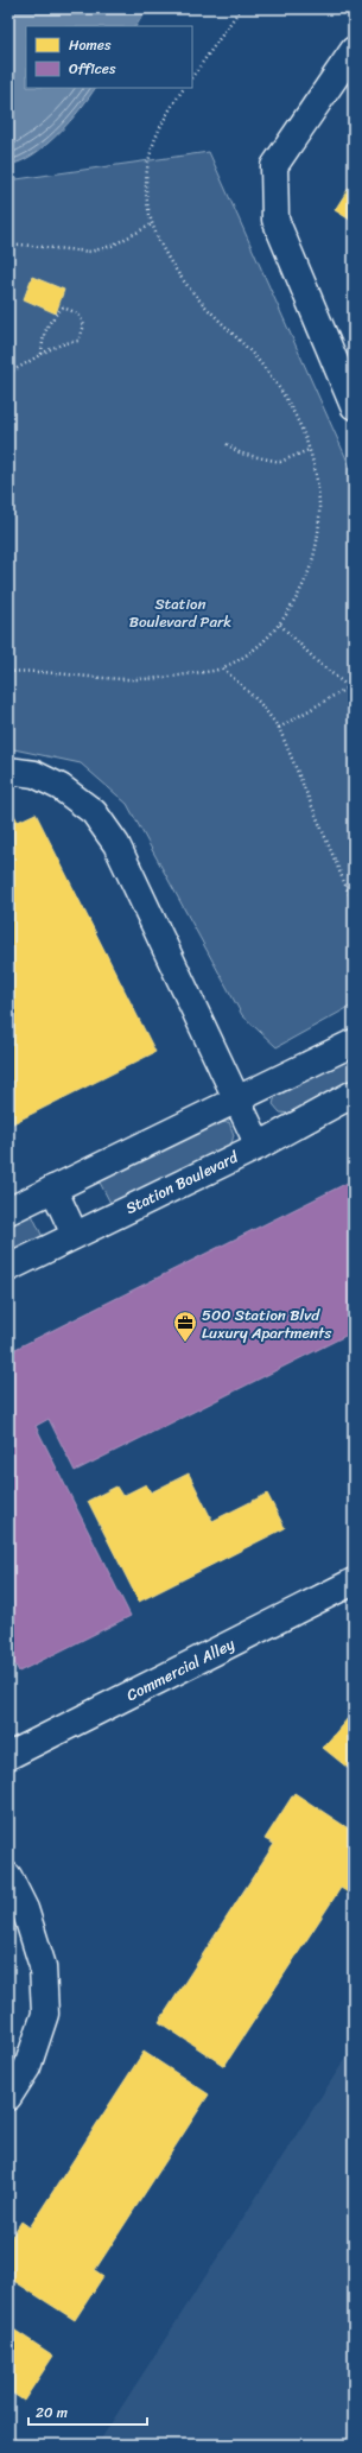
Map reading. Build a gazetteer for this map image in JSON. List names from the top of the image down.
{
  "streets": {
    "street": ["Station Boulevard", "Commercial Alley"]
  },
  "parks": ["Station Boulevard Park"],
  "places": {
    "office": ["500 Station Blvd Luxury Apartments"]
  },
  "legend": ["Homes", "Offices"],
  "scale_bar": "20 m"
}
